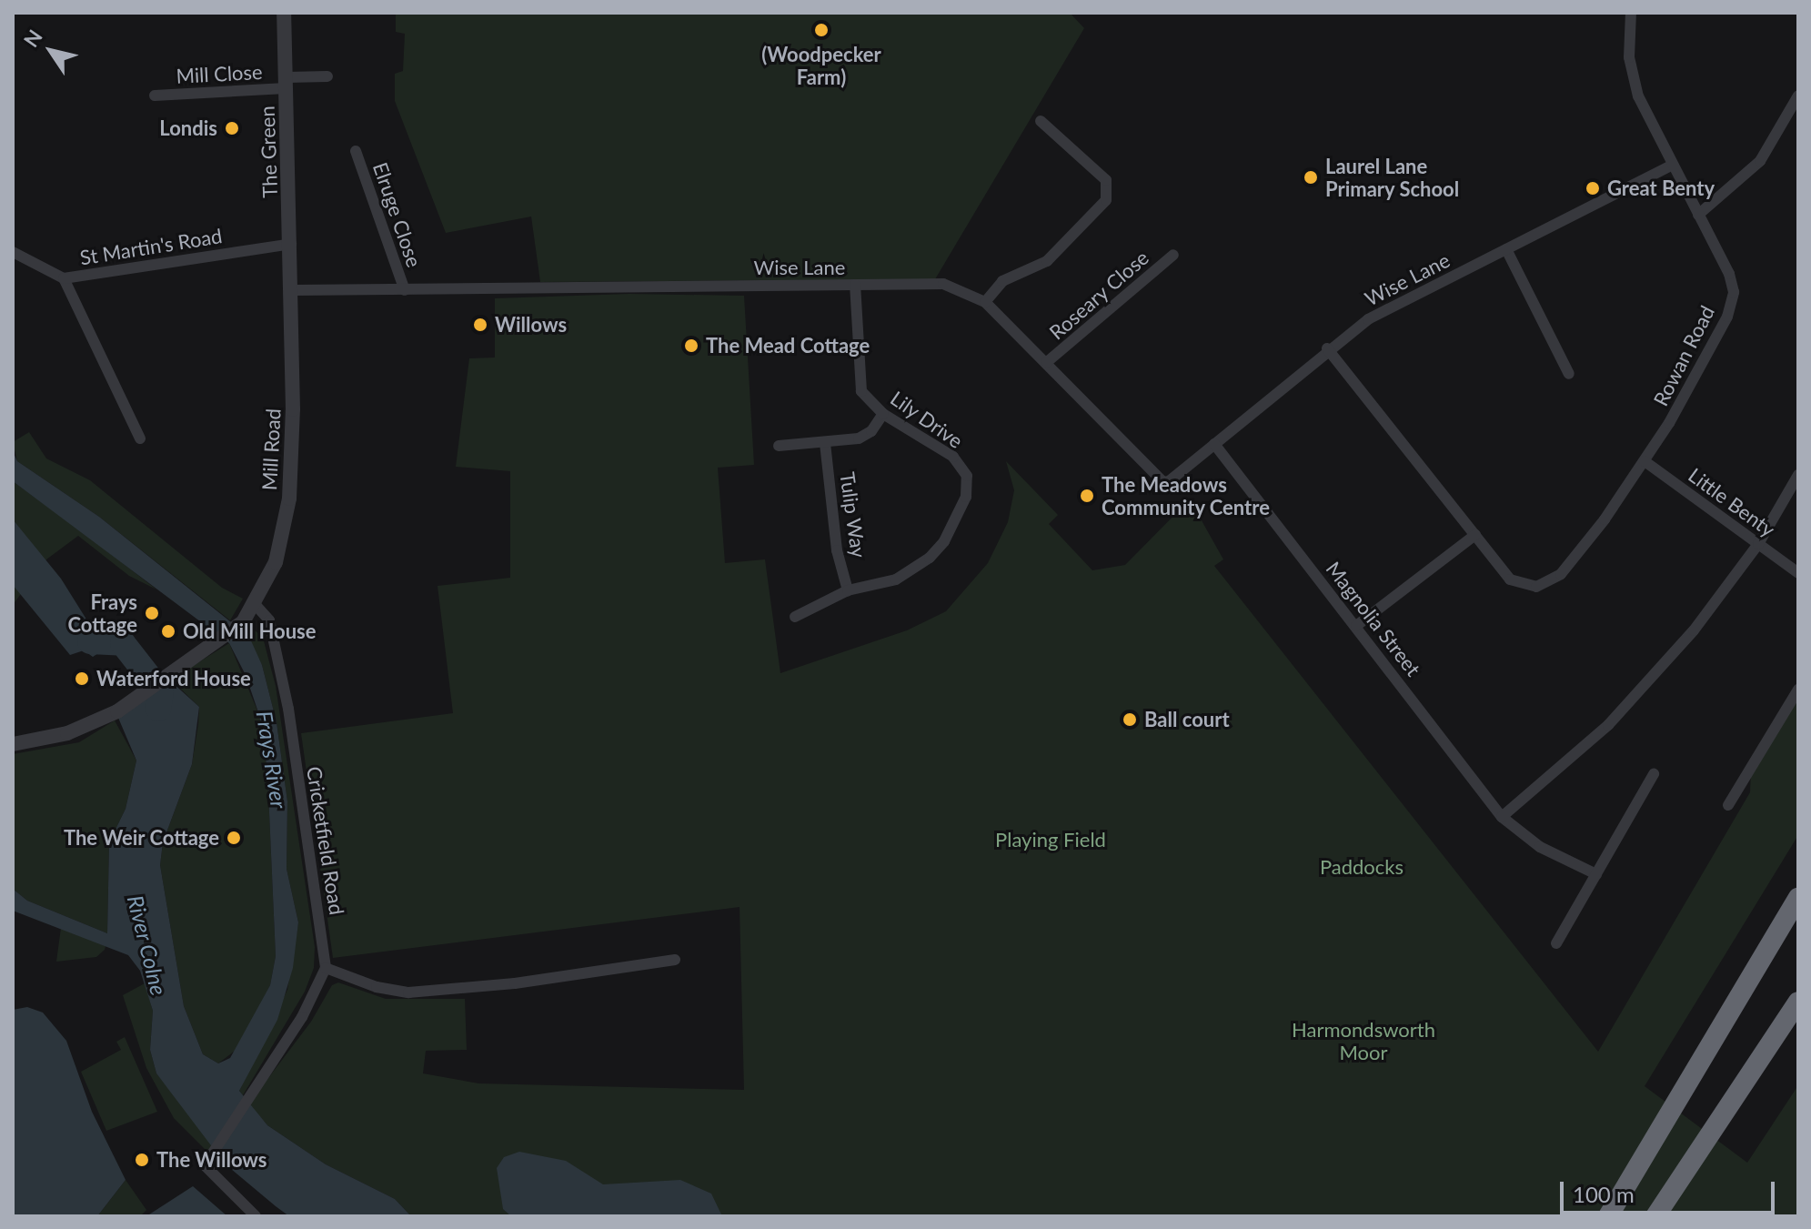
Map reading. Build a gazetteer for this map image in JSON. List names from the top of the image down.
{
  "streets": {
    "street": [
      "Mill Close",
      "The Green",
      "Elruge Close",
      "St Martin's Road",
      "Wise Lane",
      "Roseary Close",
      "Rowan Road",
      "Lily Drive",
      "Mill Road",
      "Little Benty",
      "Tulip Way",
      "Magnolia Street",
      "Cricketfield Road"
    ]
  },
  "crossings": [
    ["Mill Close", "The Green"],
    ["The Green", "St Martin's Road"],
    ["The Green", "Wise Lane"],
    ["The Green", "Mill Road"],
    ["Elruge Close", "Wise Lane"],
    ["Wise Lane", "Roseary Close"],
    ["Wise Lane", "Rowan Road"],
    ["Wise Lane", "Lily Drive"],
    ["Wise Lane", "Mill Road"],
    ["Wise Lane", "Magnolia Street"],
    ["Rowan Road", "Little Benty"],
    ["Lily Drive", "Tulip Way"],
    ["Mill Road", "Cricketfield Road"]
  ],
  "water": ["Frays River", "River Colne"],
  "parks": ["Playing Field", "Paddocks", "Harmondsworth Moor"],
  "places": [
    "(Woodpecker Farm)",
    "Londis",
    "Laurel Lane Primary School",
    "Great Benty",
    "Willows",
    "The Mead Cottage",
    "The Meadows Community Centre",
    "Frays Cottage",
    "Old Mill House",
    "Waterford House",
    "Ball court",
    "The Weir Cottage",
    "The Willows"
  ],
  "scale_bar": "100 m",
  "north": "top left"
}
